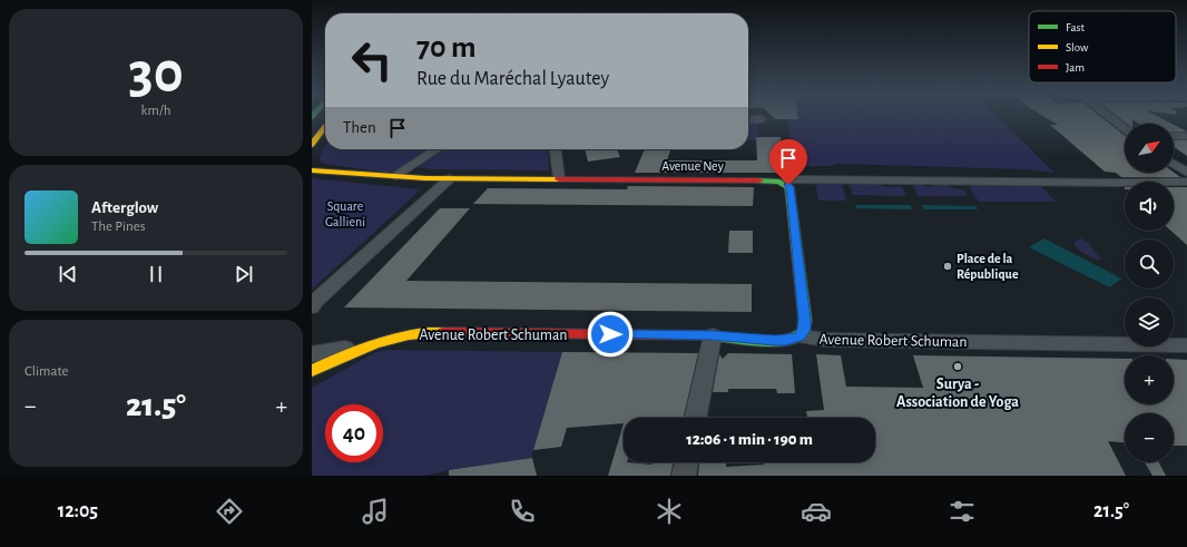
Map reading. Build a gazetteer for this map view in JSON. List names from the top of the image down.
{
  "streets": {
    "main road": ["Avenue Ney", "Avenue Robert Schuman"]
  },
  "parks": ["Square Gallieni"],
  "places": ["Place de la République", "Surya - Association de Yoga"],
  "legend": ["Fast", "Slow", "Jam"],
  "north": "top right",
  "page": {
    "tile": [
      ["30", "km/h"],
      "Climate"
    ],
    "turn": ["70 m", "Rue du Maréchal Lyautey"],
    "then": "Then",
    "map_buttons": ["+", "−"],
    "song": ["Afterglow", "The Pines"],
    "heat": ["−", "21.5°", "+"],
    "limit": "40",
    "trip": "12:06 · 1 min · 190 m",
    "tabs": ["12:05", "21.5°"]
  }
}
